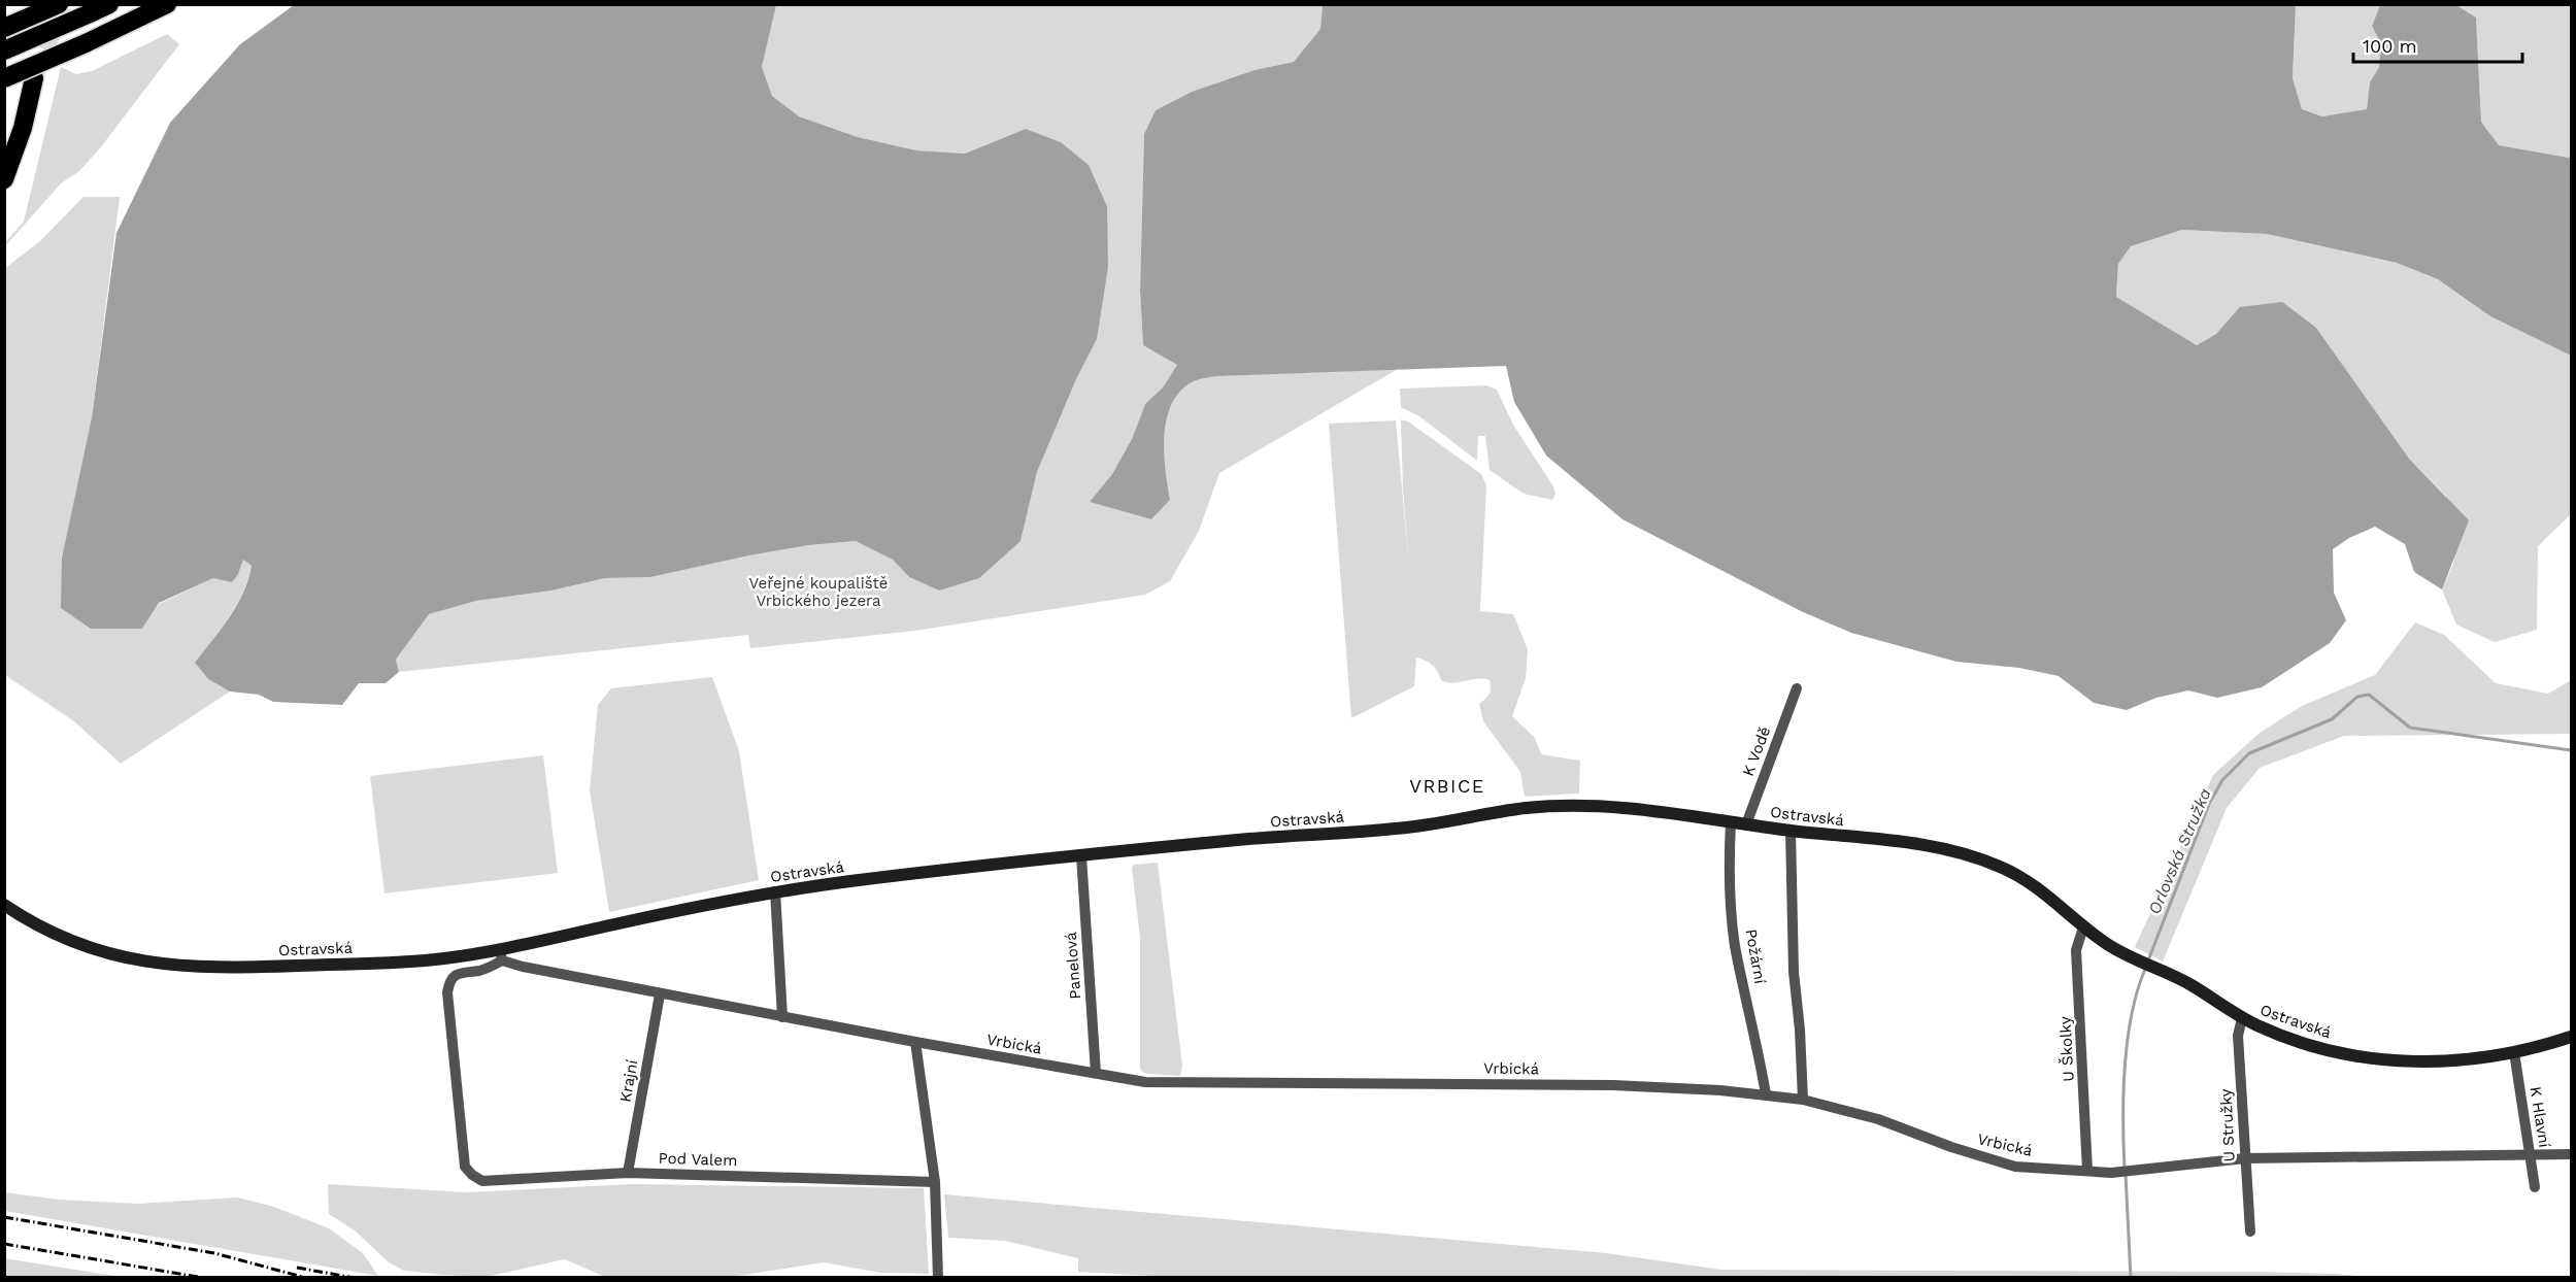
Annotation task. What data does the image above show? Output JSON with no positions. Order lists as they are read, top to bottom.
{
  "streets": {
    "main road": ["Ostravská"],
    "street": [
      "K Vodě",
      "Požární",
      "Panelová",
      "Vrbická",
      "U Školky",
      "Krajní",
      "K Hlavní",
      "U Stružky",
      "Pod Valem"
    ]
  },
  "crossings": [
    ["K Vodě", "Ostravská"],
    ["Ostravská", "Požární"],
    ["Ostravská", "Panelová"],
    ["Ostravská", "Vrbická"],
    ["Ostravská", "U Školky"],
    ["Ostravská", "K Hlavní"],
    ["Ostravská", "U Stružky"],
    ["Ostravská", "Pod Valem"],
    ["Požární", "Vrbická"],
    ["Panelová", "Vrbická"],
    ["Vrbická", "U Školky"],
    ["Vrbická", "Krajní"],
    ["Vrbická", "K Hlavní"],
    ["Vrbická", "U Stružky"],
    ["Vrbická", "Pod Valem"],
    ["Krajní", "Pod Valem"]
  ],
  "districts": ["VRBICE"],
  "water": ["Orlovská Stružka"],
  "parks": ["Veřejné koupaliště Vrbického jezera"],
  "scale_bar": "100 m"
}
